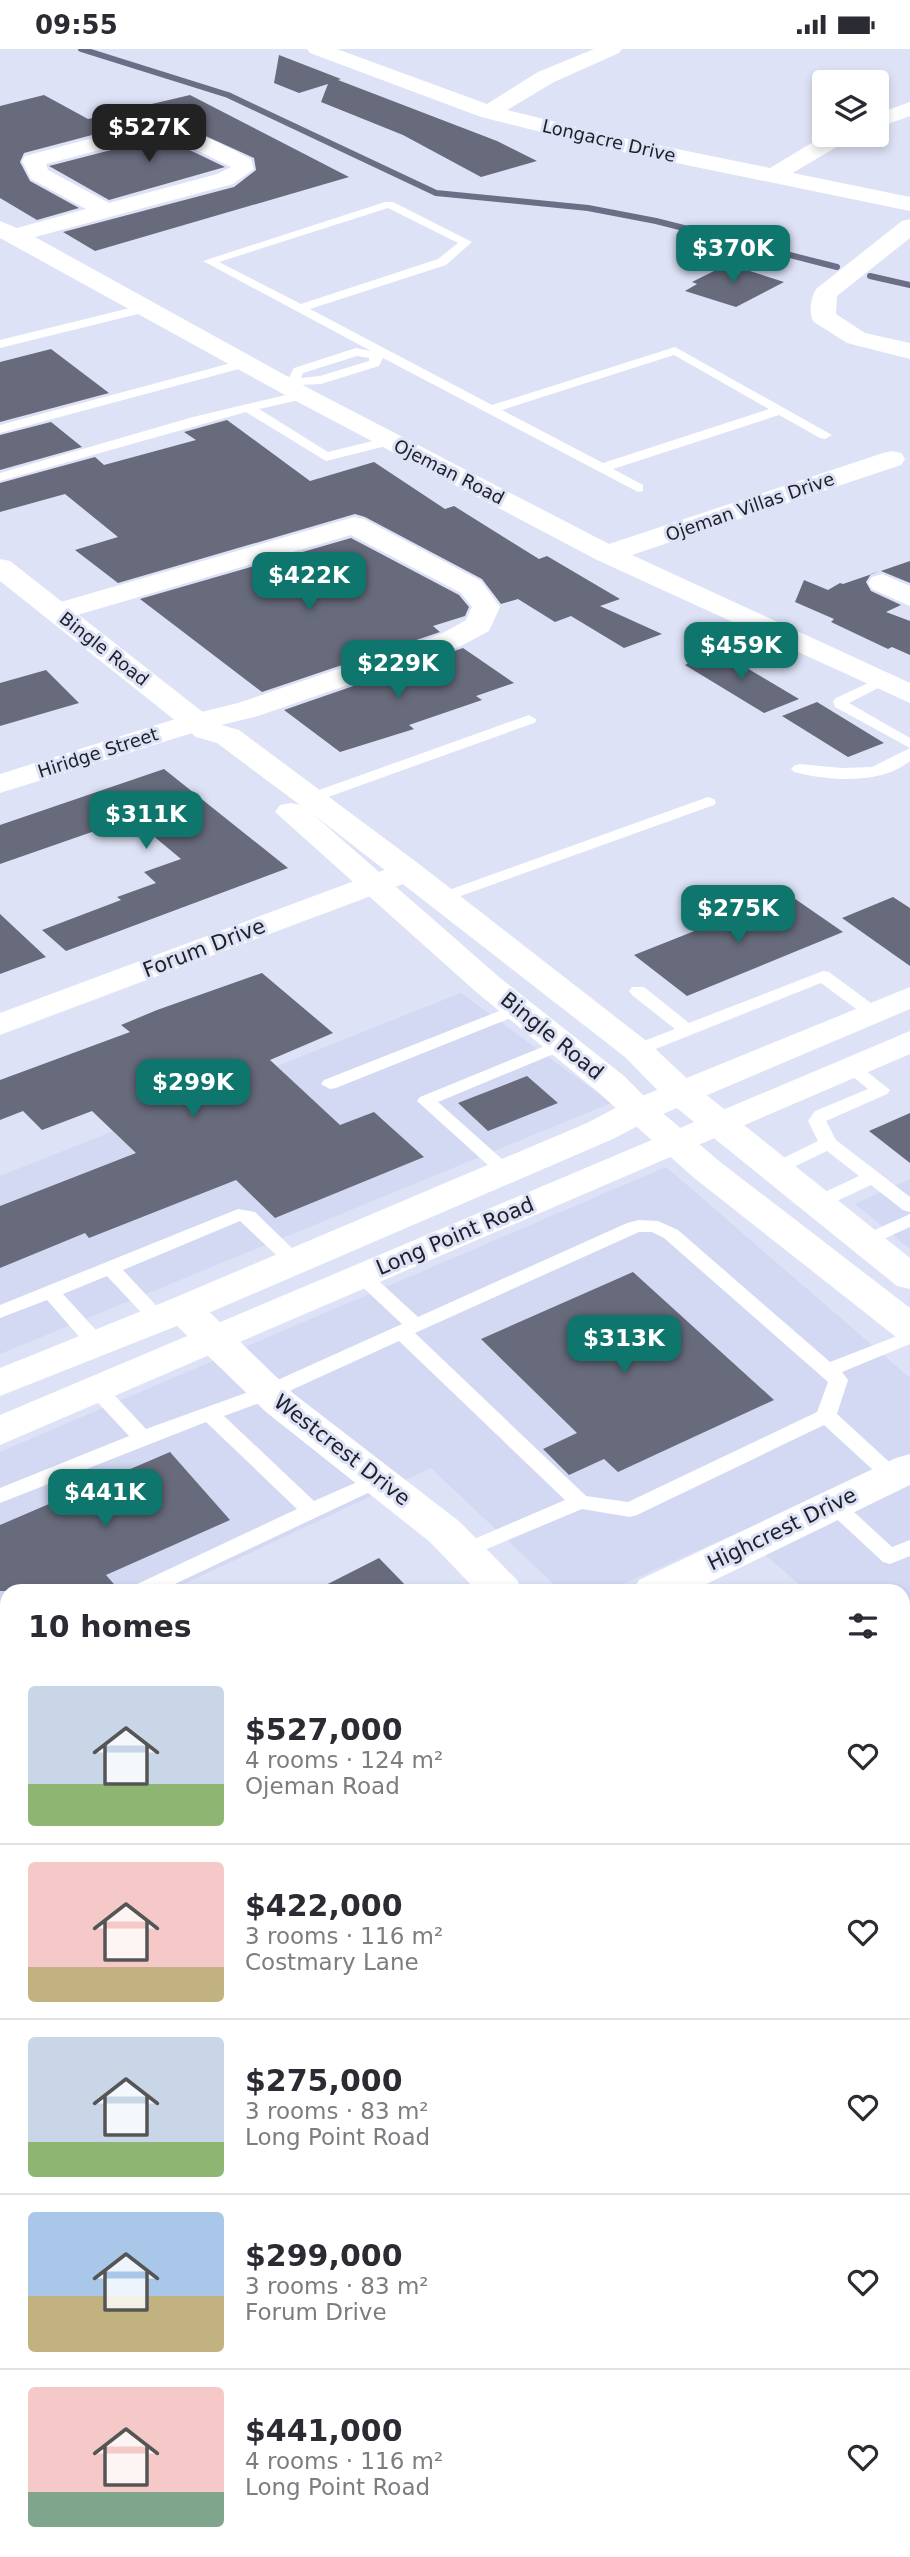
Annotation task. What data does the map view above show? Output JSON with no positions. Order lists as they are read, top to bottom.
{
  "streets": {
    "street": [
      "Longacre Drive",
      "Ojeman Road",
      "Ojeman Villas Drive",
      "Bingle Road",
      "Hiridge Street",
      "Forum Drive",
      "Long Point Road",
      "Westcrest Drive",
      "Highcrest Drive"
    ]
  },
  "crossings": [
    ["Ojeman Road", "Ojeman Villas Drive"],
    ["Bingle Road", "Hiridge Street"],
    ["Bingle Road", "Forum Drive"],
    ["Bingle Road", "Long Point Road"],
    ["Long Point Road", "Westcrest Drive"]
  ],
  "page": {
    "status": "09:55",
    "price": [
      "$527K",
      "$370K",
      "$422K",
      "$459K",
      "$229K",
      "$311K",
      "$275K",
      "$299K",
      "$313K",
      "$441K"
    ],
    "heading": "10 homes",
    "list": [
      {
        "name": "$527,000",
        "note": "4 rooms · 124 m² · Ojeman Road"
      },
      {
        "name": "$422,000",
        "note": "3 rooms · 116 m² · Costmary Lane"
      },
      {
        "name": "$275,000",
        "note": "3 rooms · 83 m² · Long Point Road"
      },
      {
        "name": "$299,000",
        "note": "3 rooms · 83 m² · Forum Drive"
      },
      {
        "name": "$441,000",
        "note": "4 rooms · 116 m² · Long Point Road"
      }
    ]
  }
}
